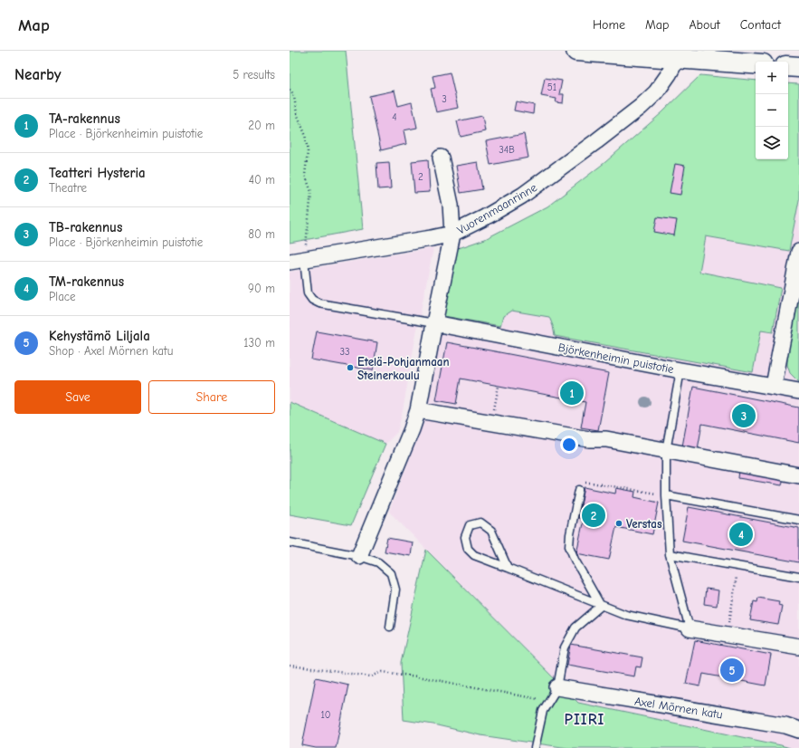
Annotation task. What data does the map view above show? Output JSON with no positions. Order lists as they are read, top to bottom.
{
  "streets": {
    "street": ["Vuorenmaanrinne", "Björkenheimin puistotie", "Axel Mörnen katu"]
  },
  "districts": ["PIIRI"],
  "places": ["Etelä-Pohjanmaan Steinerkoulu", "Verstas"],
  "house_numbers": [
    "51",
    "3",
    "4",
    "34B",
    "2",
    "33",
    "10"
  ],
  "page": {
    "header": "Map",
    "nav": [
      "Home",
      "Map",
      "About",
      "Contact"
    ],
    "heading": ["Nearby", "5 results"],
    "map_buttons": ["+", "−"],
    "list": [
      {
        "mark": "1",
        "name": "TA-rakennus",
        "note": "Place · Björkenheimin puistotie",
        "value": "20 m"
      },
      {
        "mark": "2",
        "name": "Teatteri Hysteria",
        "note": "Theatre",
        "value": "40 m"
      },
      {
        "mark": "3",
        "name": "TB-rakennus",
        "note": "Place · Björkenheimin puistotie",
        "value": "80 m"
      },
      {
        "mark": "4",
        "name": "TM-rakennus",
        "note": "Place",
        "value": "90 m"
      },
      {
        "mark": "5",
        "name": "Kehystämö Liljala",
        "note": "Shop · Axel Mörnen katu",
        "value": "130 m"
      }
    ],
    "buttons": ["Save", "Share"],
    "pins": [
      "1",
      "3",
      "2",
      "4",
      "5"
    ]
  }
}
